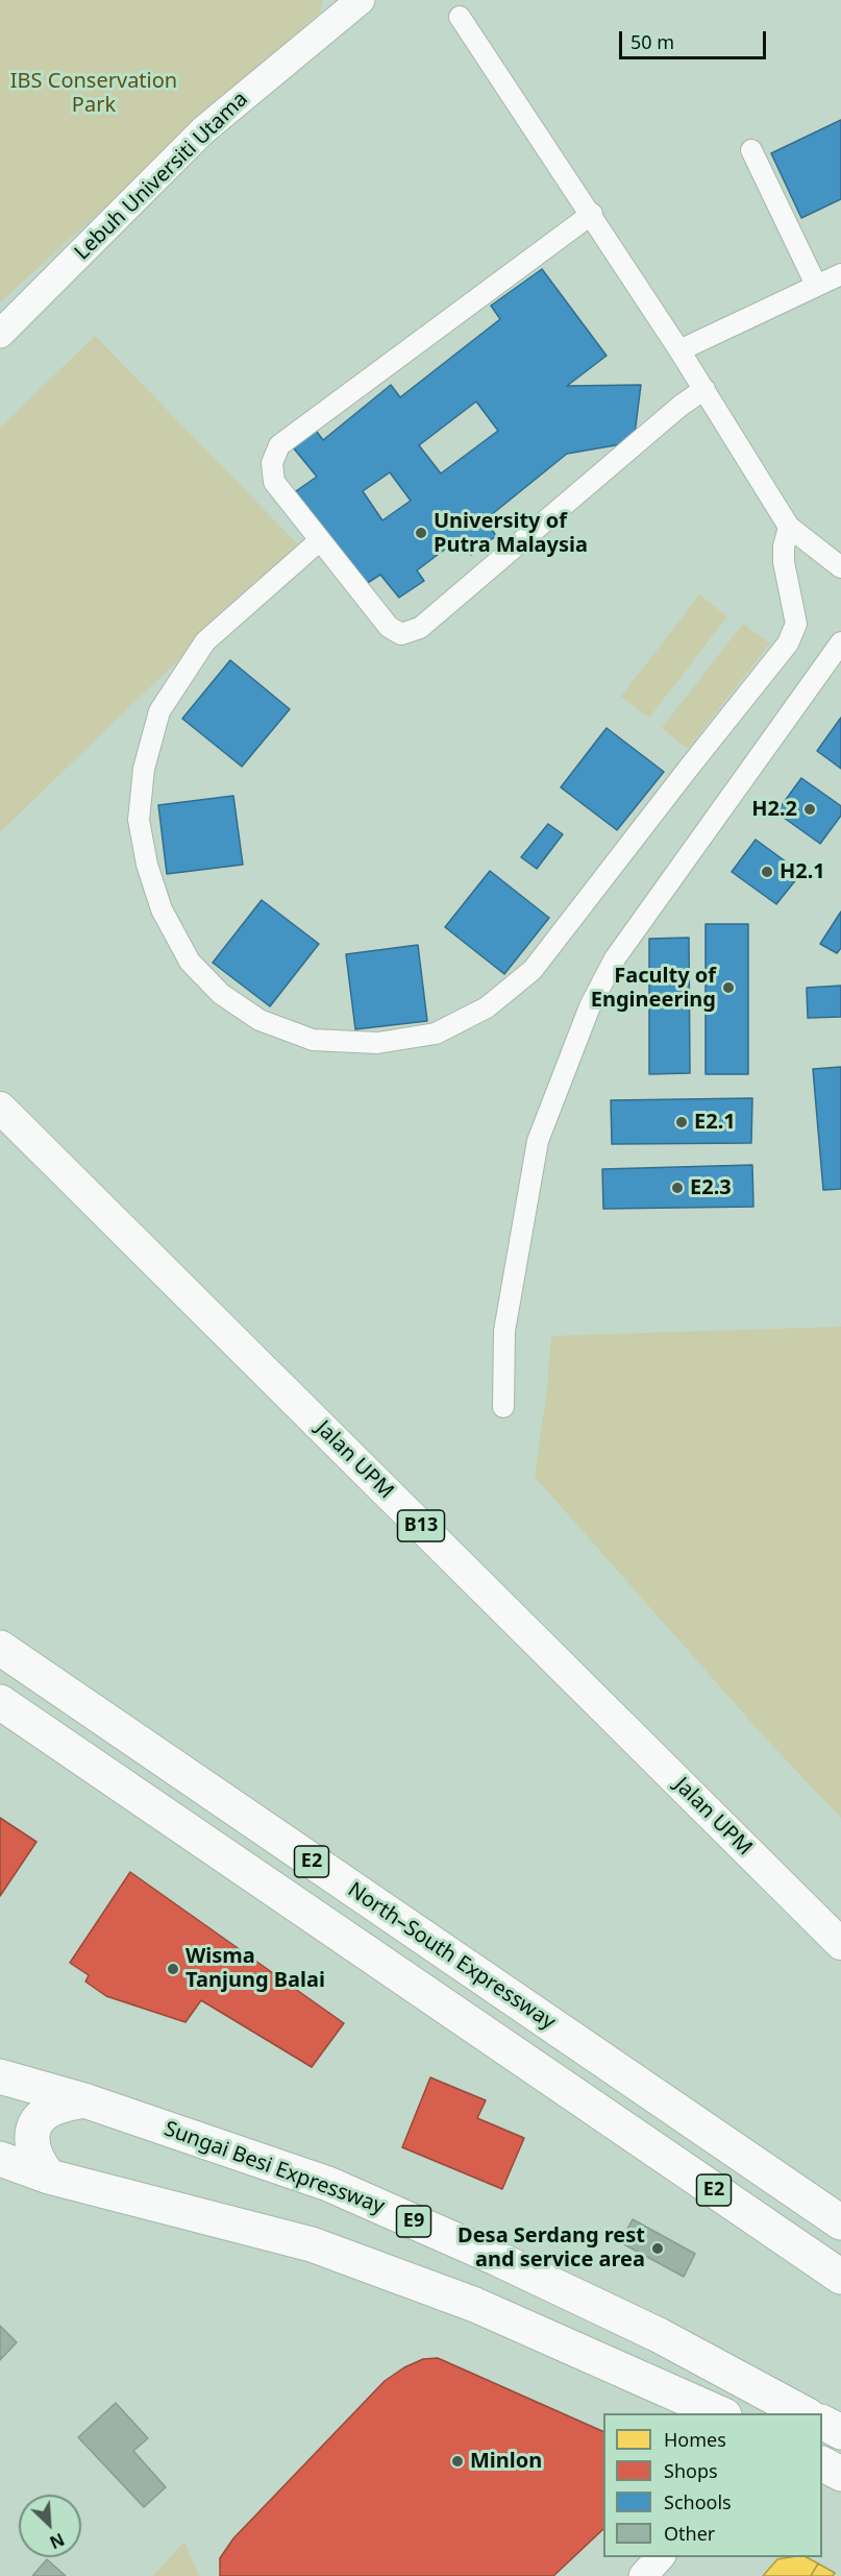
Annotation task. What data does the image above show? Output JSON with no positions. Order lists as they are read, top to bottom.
{
  "streets": {
    "highway": [
      "E2",
      "North–South Expressway",
      "Sungai Besi Expressway",
      "E9"
    ],
    "main road": ["Lebuh Universiti Utama", "Jalan UPM", "B13"]
  },
  "parks": ["IBS Conservation Park"],
  "places": [
    "University of Putra Malaysia",
    "H2.2",
    "H2.1",
    "Faculty of Engineering",
    "E2.1",
    "E2.3",
    "Wisma Tanjung Balai",
    "Desa Serdang rest and service area",
    "Minlon"
  ],
  "legend": [
    "Homes",
    "Shops",
    "Schools",
    "Other"
  ],
  "scale_bar": "50 m",
  "north": "bottom right"
}
